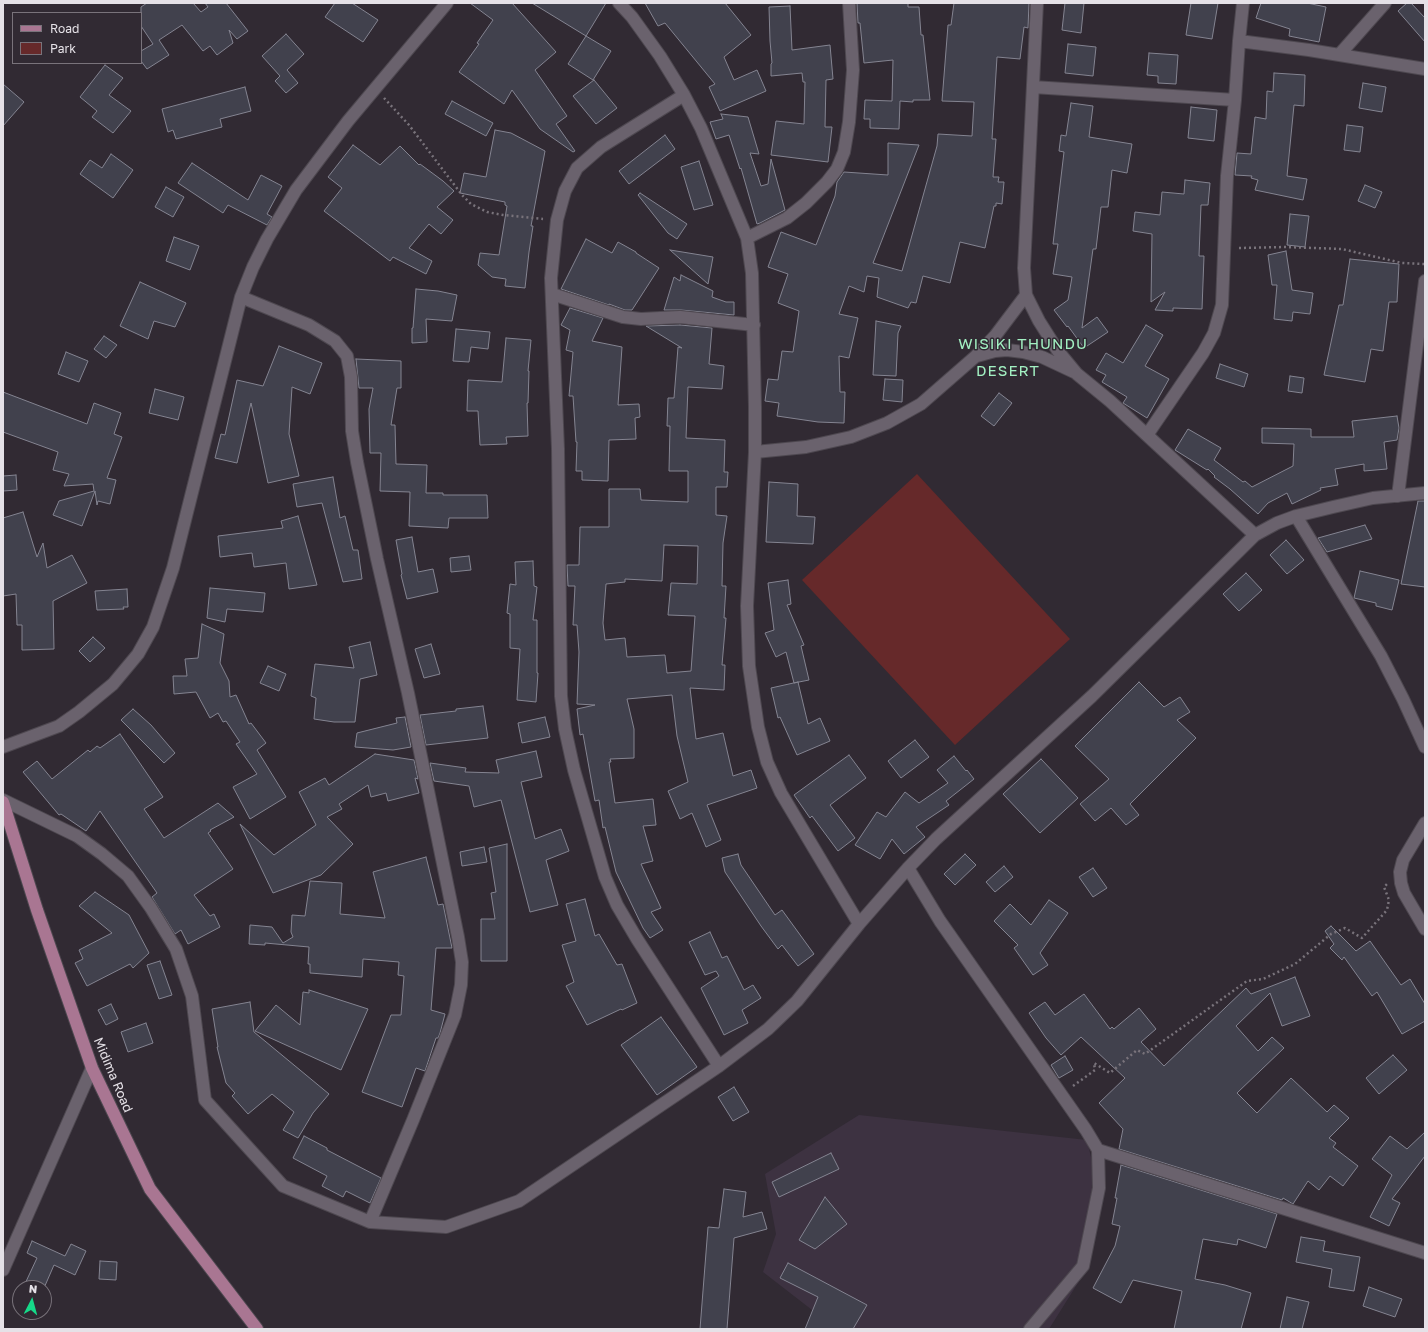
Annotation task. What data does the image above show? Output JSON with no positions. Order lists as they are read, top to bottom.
{
  "streets": {
    "main road": ["Midima Road"]
  },
  "districts": ["WISIKI THUNDU", "DESERT"],
  "legend": ["Road", "Park"],
  "north": "top"
}
